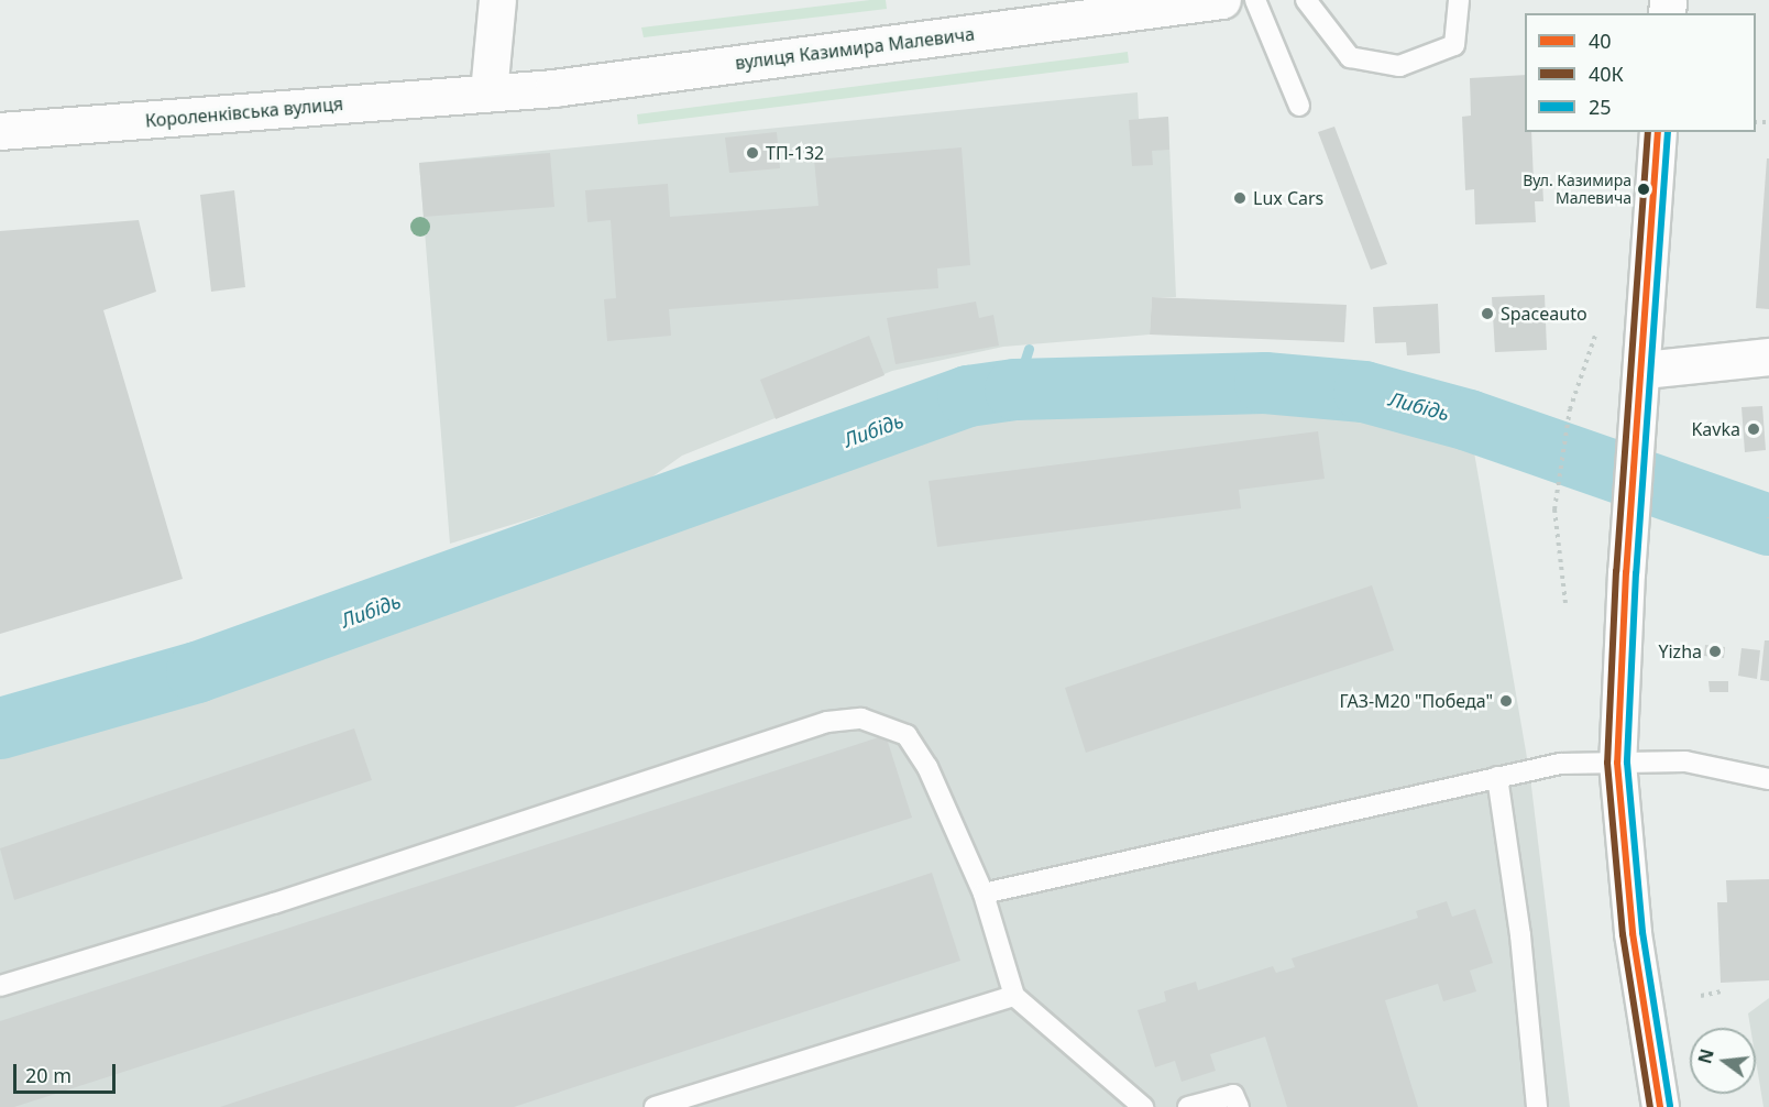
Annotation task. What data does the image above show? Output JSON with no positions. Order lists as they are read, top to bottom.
{
  "streets": {
    "main road": ["вулиця Казимира Малевича", "Короленківська вулиця"]
  },
  "crossings": [
    ["вулиця Казимира Малевича", "Короленківська вулиця"]
  ],
  "water": ["Либідь"],
  "places": [
    "ТП-132",
    "Вул. Казимира Малевича",
    "Lux Cars",
    "Spaceauto",
    "Kavka",
    "Yizha",
    "ГАЗ-М20 \"Победа\""
  ],
  "lines": ["transit line 40", "transit line 40К", "transit line 25"],
  "legend": ["40", "40К", "25"],
  "scale_bar": "20 m",
  "north": "left"
}
